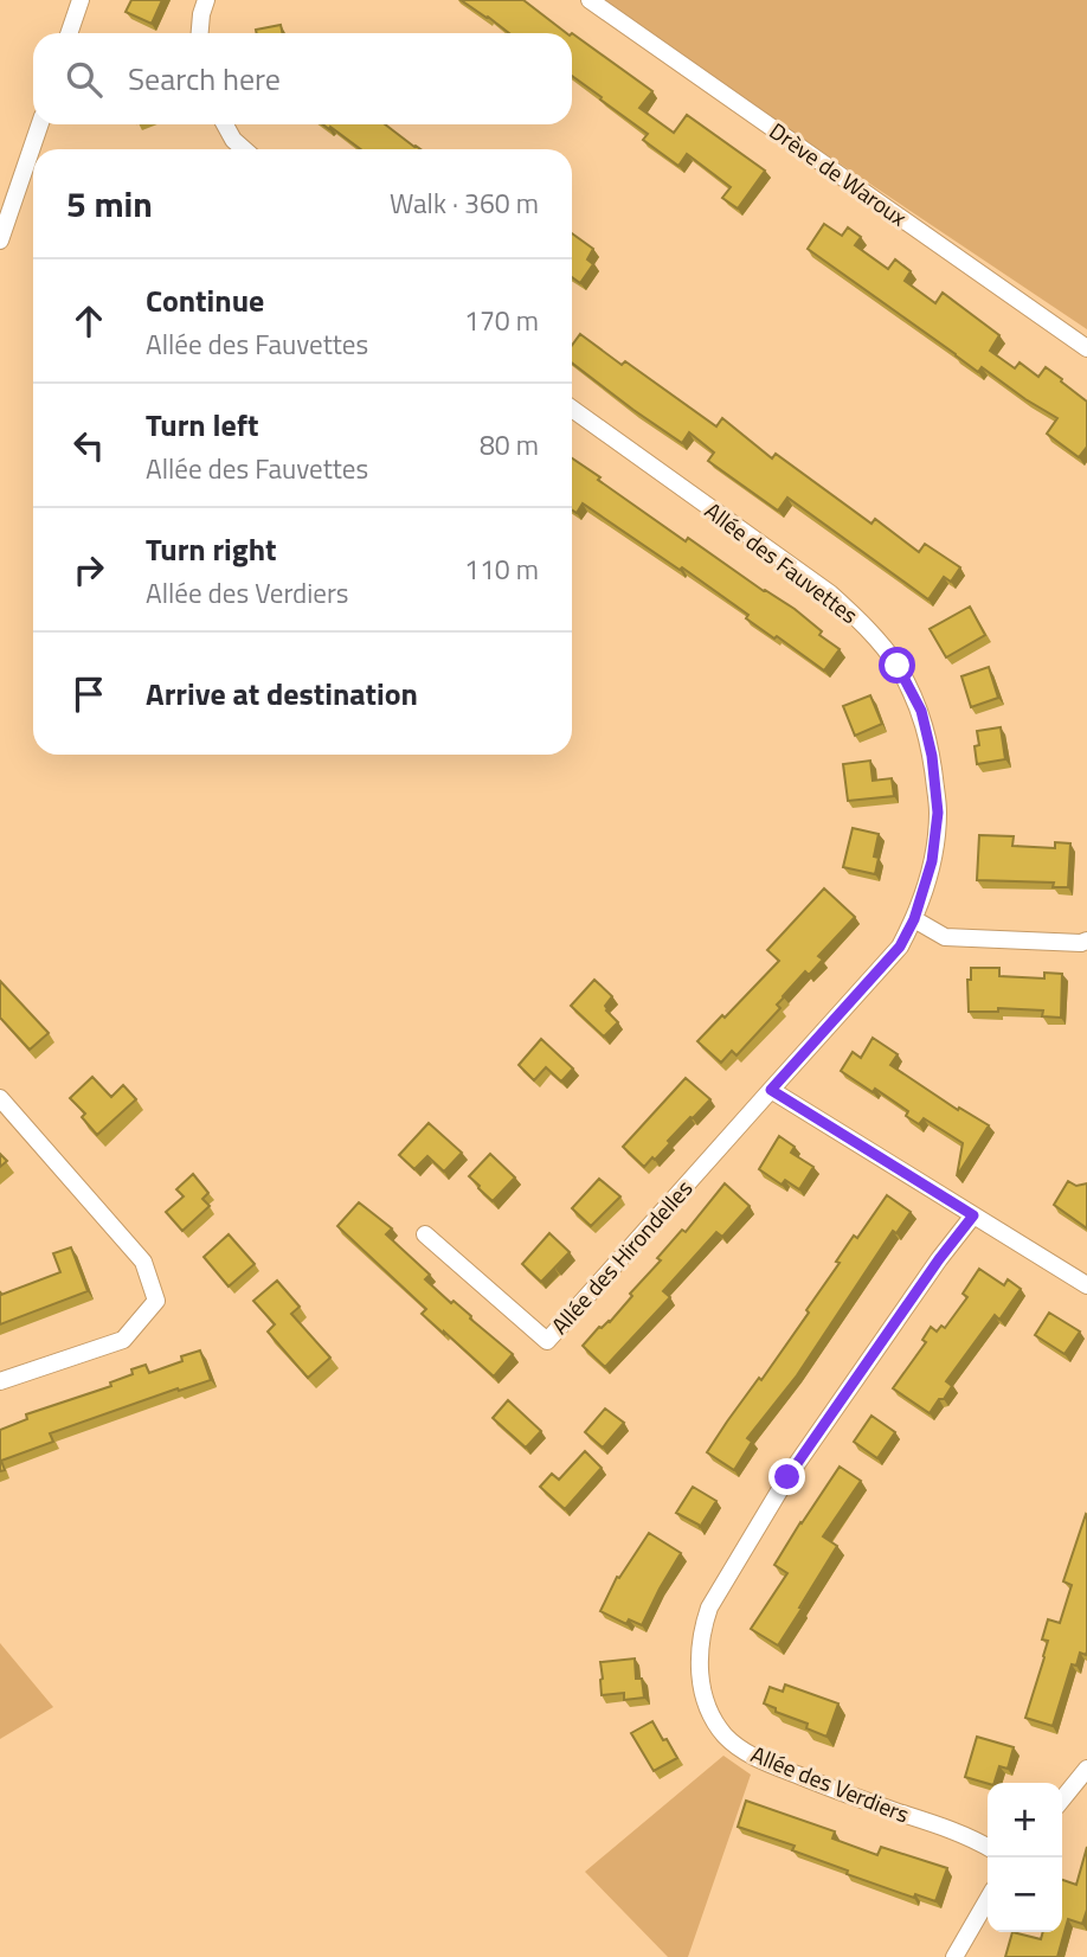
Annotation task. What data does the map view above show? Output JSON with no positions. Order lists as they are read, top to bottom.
{
  "streets": {
    "street": [
      "Drève de Waroux",
      "Allée des Fauvettes",
      "Allée des Hirondelles",
      "Allée des Verdiers"
    ]
  },
  "crossings": [
    ["Allée des Fauvettes", "Allée des Hirondelles"]
  ],
  "page": {
    "search": "Search here",
    "heading": ["5 min", "Walk · 360 m"],
    "list": [
      ["Continue", "Allée des Fauvettes", "170 m"],
      ["Turn left", "Allée des Fauvettes", "80 m"],
      ["Turn right", "Allée des Verdiers", "110 m"],
      "Arrive at destination"
    ],
    "map_buttons": ["+", "−"]
  }
}
